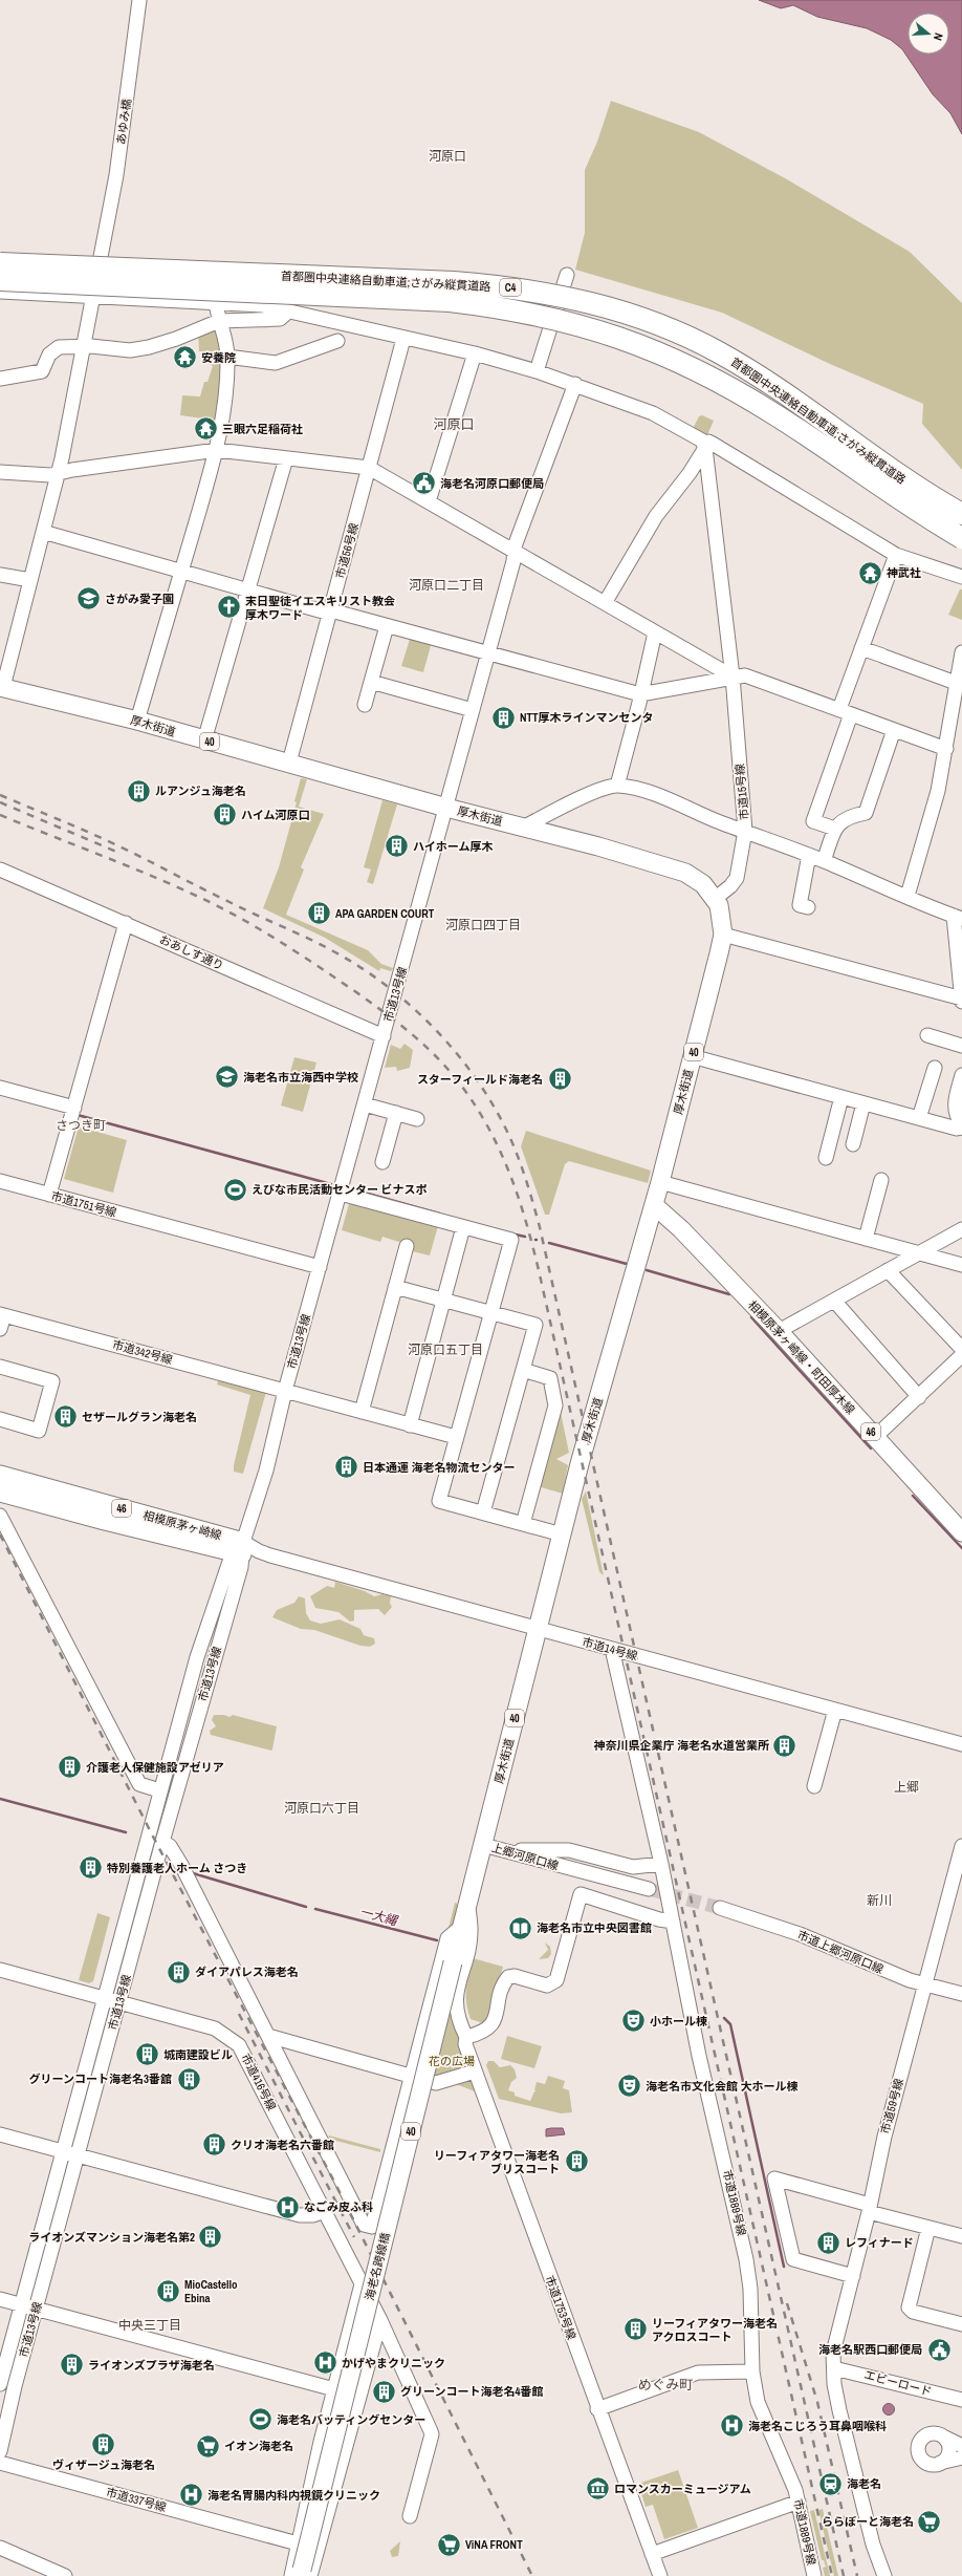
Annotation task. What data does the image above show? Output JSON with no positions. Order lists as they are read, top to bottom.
{
  "streets": {
    "highway": ["首都圏中央連絡自動車道;さがみ縦貫道路", "C4"],
    "main road": [
      "厚木街道",
      "40",
      "相模原茅ヶ崎線・町田厚木線",
      "46",
      "相模原茅ヶ崎線",
      "海老名跨線橋"
    ],
    "street": [
      "あゆみ橋",
      "市道56号線",
      "市道15号線",
      "おあしす通り",
      "市道13号線",
      "市道1751号線",
      "市道342号線",
      "市道14号線",
      "上郷河原口線",
      "市道上郷河原口線",
      "市道416号線",
      "市道59号線",
      "市道1889号線",
      "市道1753号線",
      "エビーロード",
      "市道337号線"
    ]
  },
  "crossings": [
    ["あゆみ橋", "厚木街道"],
    ["市道56号線", "厚木街道"],
    ["厚木街道", "市道15号線"],
    ["厚木街道", "市道13号線"],
    ["厚木街道", "相模原茅ヶ崎線・町田厚木線"],
    ["厚木街道", "市道14号線"],
    ["厚木街道", "上郷河原口線"],
    ["厚木街道", "海老名跨線橋"],
    ["厚木街道", "市道1753号線"],
    ["おあしす通り", "市道13号線"],
    ["市道13号線", "市道1751号線"],
    ["市道13号線", "市道342号線"],
    ["市道13号線", "相模原茅ヶ崎線"],
    ["市道13号線", "市道14号線"],
    ["市道13号線", "市道416号線"],
    ["相模原茅ヶ崎線", "市道14号線"],
    ["市道14号線", "市道1889号線"],
    ["市道上郷河原口線", "市道59号線"],
    ["市道59号線", "エビーロード"]
  ],
  "districts": [
    "河原口",
    "河原口",
    "河原口二丁目",
    "河原口四丁目",
    "さつき町",
    "河原口五丁目",
    "上郷",
    "河原口六丁目",
    "新川",
    "中央三丁目",
    "めぐみ町"
  ],
  "water": ["一大縄"],
  "parks": ["花の広場"],
  "places": {
    "temple": ["安養院", "三眼六足稲荷社", "神武社"],
    "public building": ["海老名河原口郵便局", "海老名駅西口郵便局"],
    "school or university": ["さがみ愛子園", "海老名市立海西中学校"],
    "church": ["末日聖徒イエスキリスト教会 厚木ワード"],
    "building": [
      "NTT厚木ラインマンセンタ",
      "ルアンジュ海老名",
      "ハイム河原口",
      "ハイホーム厚木",
      "APA GARDEN COURT",
      "スターフィールド海老名",
      "セザールグラン海老名",
      "日本通運 海老名物流センター",
      "神奈川県企業庁 海老名水道営業所",
      "介護老人保健施設アゼリア",
      "特別養護老人ホーム さつき",
      "ダイアパレス海老名",
      "城南建設ビル",
      "グリーンコート海老名3番舘",
      "クリオ海老名六番館",
      "リーフィアタワー海老名 ブリスコート",
      "ライオンズマンション海老名第2",
      "レフィナード",
      "MioCastello Ebina",
      "リーフィアタワー海老名 アクロスコート",
      "ライオンズプラザ海老名",
      "グリーンコート海老名4番館",
      "ヴィザージュ海老名"
    ],
    "sports": ["えびな市民活動センター ビナスポ", "海老名バッティングセンター"],
    "library": ["海老名市立中央図書館"],
    "theatre": ["小ホール棟", "海老名市文化会館 大ホール棟"],
    "hospital": [
      "なごみ皮ふ科",
      "かげやまクリニック",
      "海老名こじろう耳鼻咽喉科",
      "海老名胃腸内科内視鏡クリニック"
    ],
    "supermarket": ["イオン海老名", "ららぽーと海老名", "ViNA FRONT"],
    "station": ["海老名"],
    "museum": ["ロマンスカーミュージアム"]
  },
  "north": "right"
}
